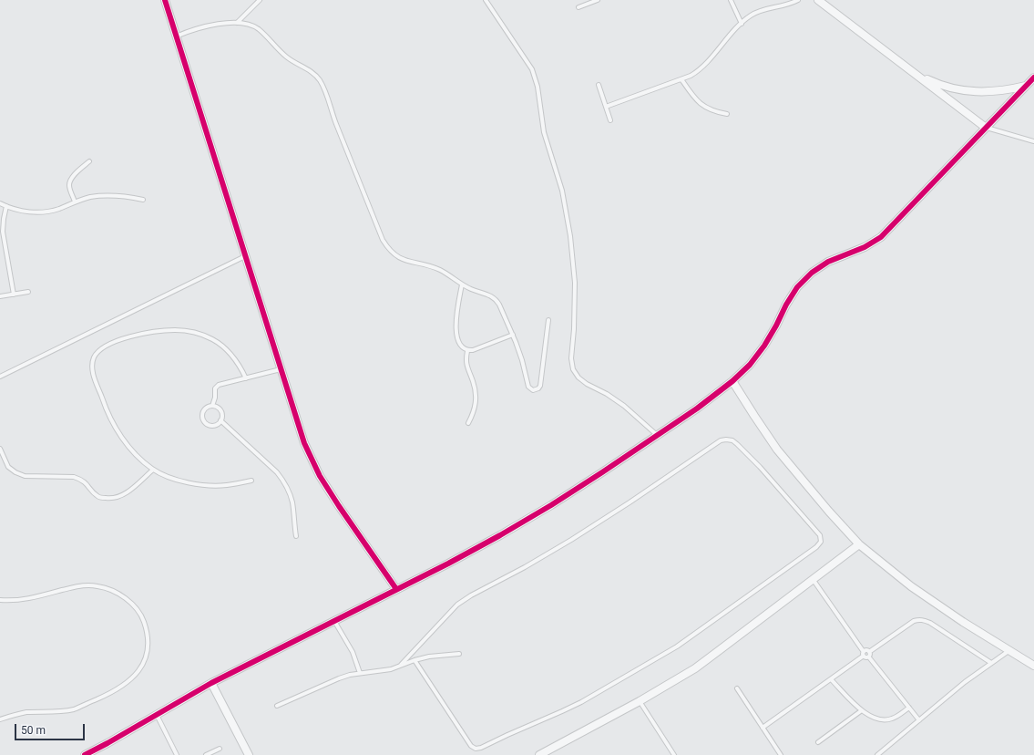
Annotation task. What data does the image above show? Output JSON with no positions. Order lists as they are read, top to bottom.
{
  "scale_bar": "50 m"
}
